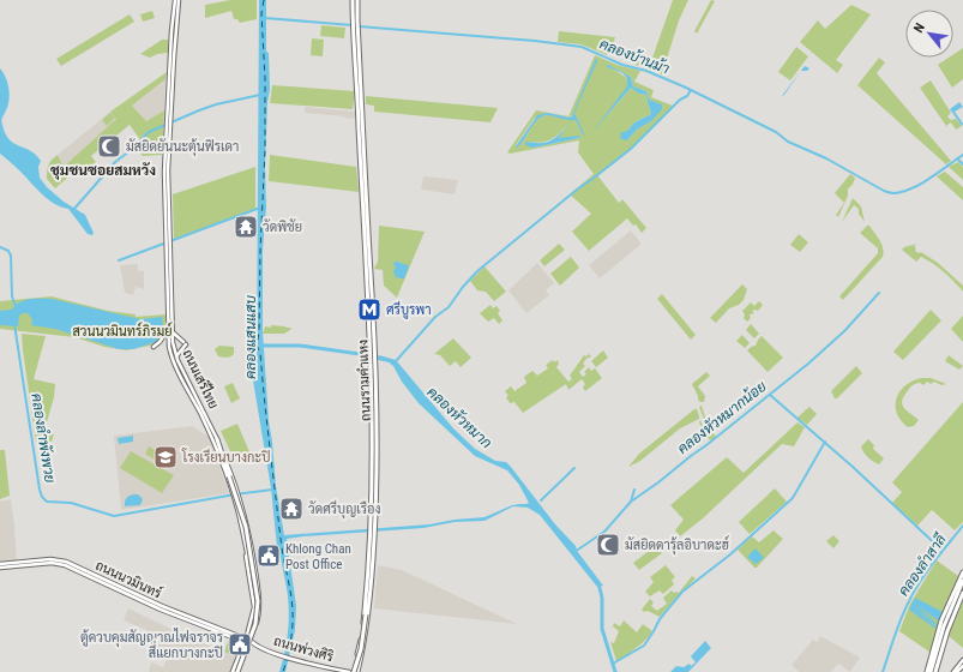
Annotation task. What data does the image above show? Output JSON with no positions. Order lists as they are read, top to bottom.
{
  "streets": {
    "main road": [
      "ถนนเสรีไทย",
      "ถนนรามคำแหง",
      "ถนนนวมินทร์",
      "ถนนพ่วงศิริ"
    ]
  },
  "crossings": [
    ["ถนนเสรีไทย", "ถนนนวมินทร์"],
    ["ถนนเสรีไทย", "ถนนพ่วงศิริ"],
    ["ถนนรามคำแหง", "ถนนพ่วงศิริ"],
    ["ถนนนวมินทร์", "ถนนพ่วงศิริ"]
  ],
  "districts": ["ชุมชนซอยสมหวัง"],
  "water": [
    "คลองบ้านม้า",
    "คลองแสนแสบ",
    "คลองหัวหมาก",
    "คลองหัวหมากน้อย",
    "คลองลำพังพวย",
    "คลองลำสาลี"
  ],
  "parks": ["สวนนวมินทร์ภิรมย์"],
  "places": {
    "mosque": ["มัสยิดยันนะตุ้นฟิรเดา", "มัสยิดดารุ้ลอิบาดะฮ์"],
    "temple": ["วัดพิชัย", "วัดศรีบุญเรือง"],
    "metro station": ["ศรีบูรพา"],
    "school or university": ["โรงเรียนบางกะปิ"],
    "public building": ["Khlong Chan Post Office", "ตู้ควบคุมสัญญาณไฟจราจร สี่แยกบางกะปิ"]
  },
  "north": "top left"
}
